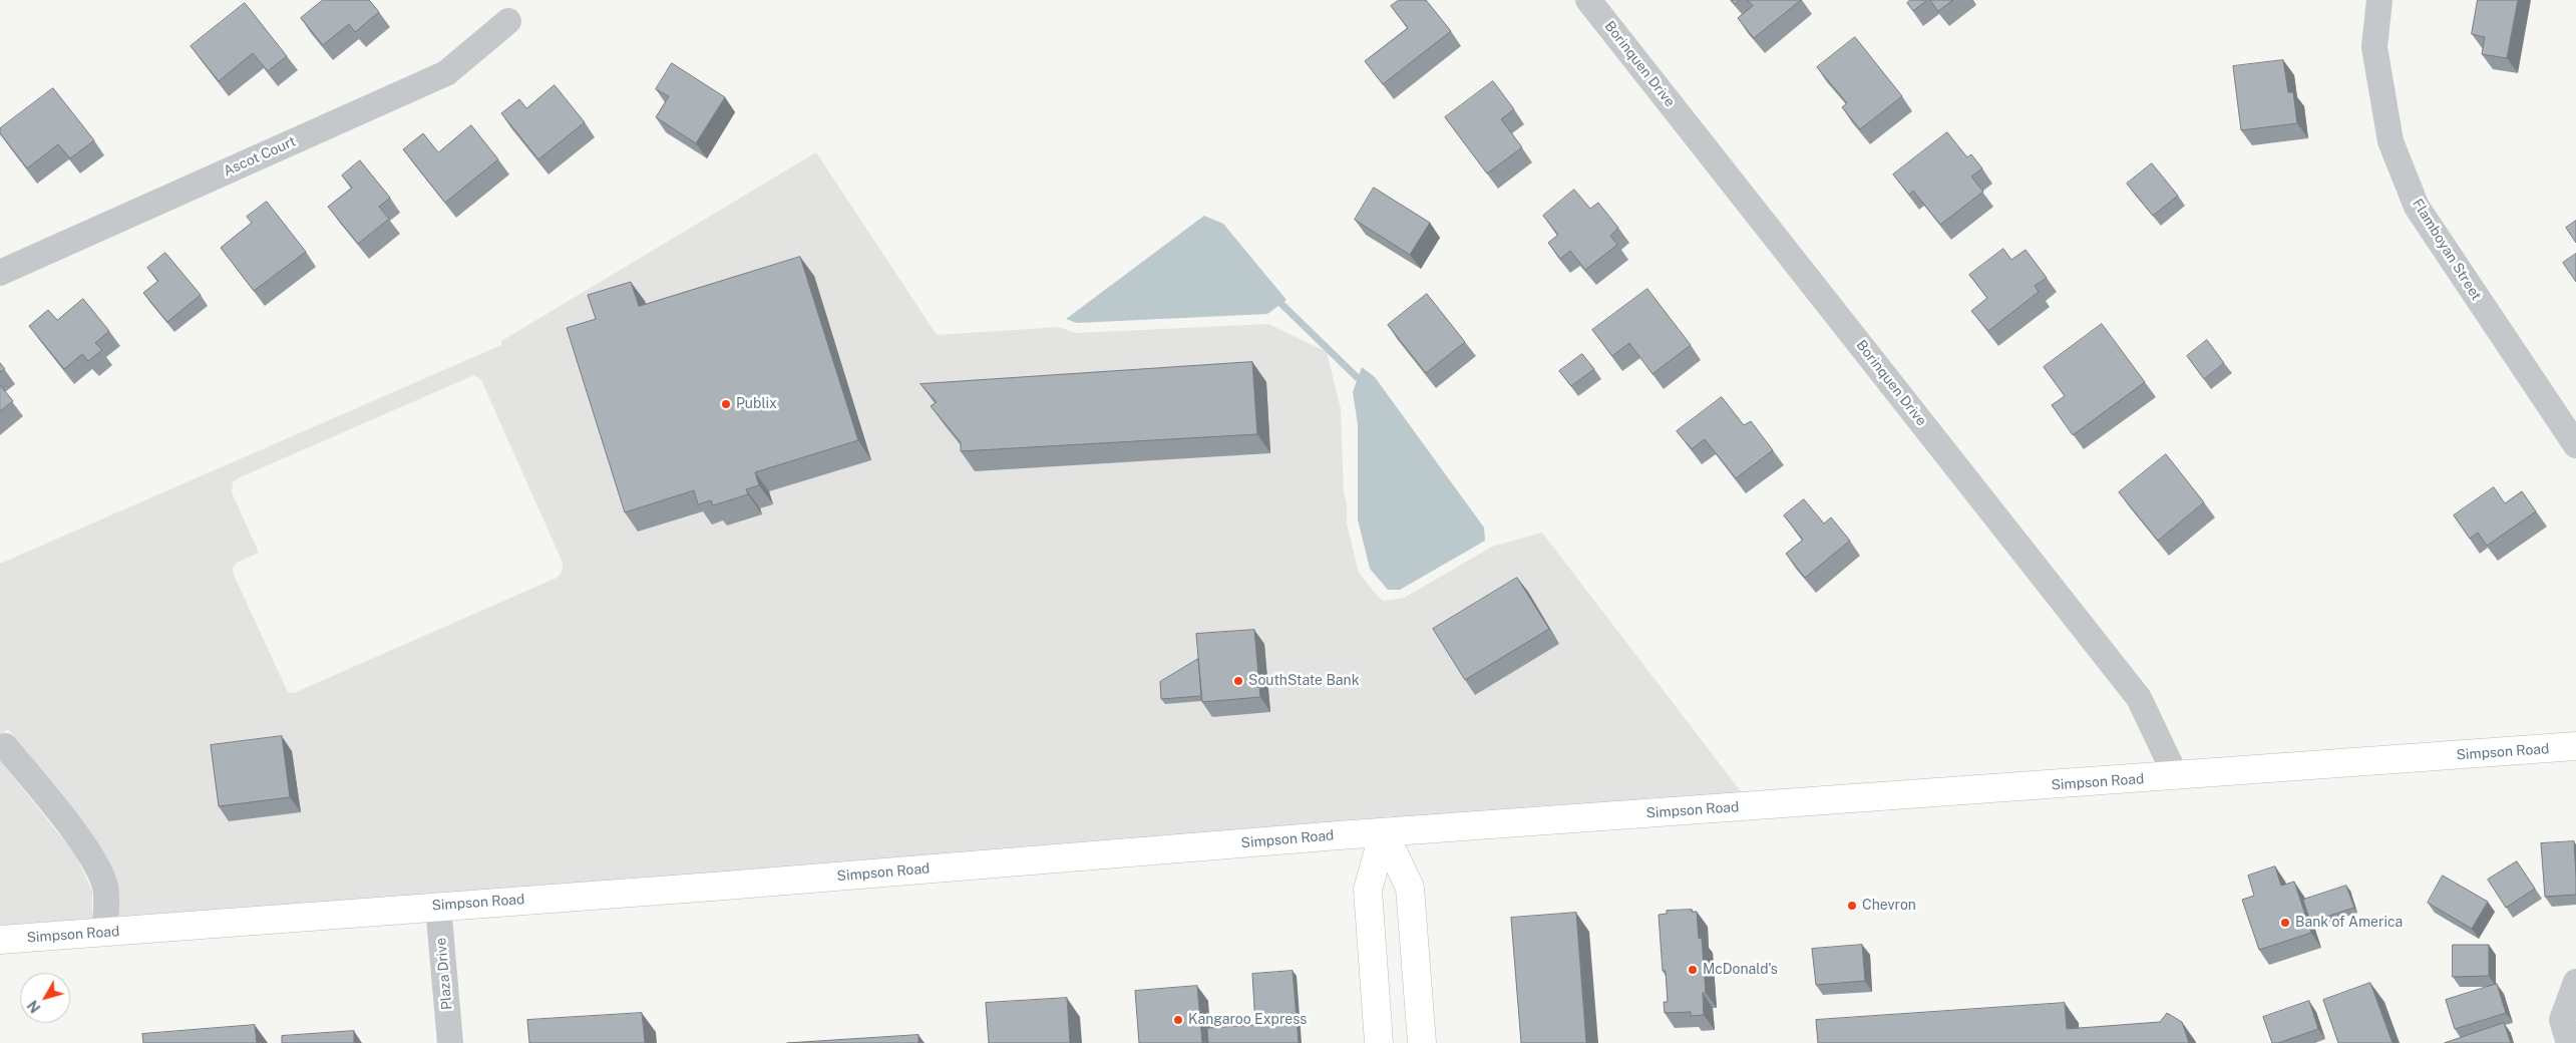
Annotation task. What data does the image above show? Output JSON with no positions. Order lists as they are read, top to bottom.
{
  "streets": {
    "main road": ["Simpson Road"],
    "street": [
      "Borinquen Drive",
      "Ascot Court",
      "Flamboyan Street",
      "Plaza Drive"
    ]
  },
  "crossings": [
    ["Borinquen Drive", "Simpson Road"],
    ["Simpson Road", "Plaza Drive"]
  ],
  "places": [
    "Publix",
    "SouthState Bank",
    "Chevron",
    "Bank of America",
    "McDonald's",
    "Kangaroo Express"
  ],
  "north": "bottom left"
}
